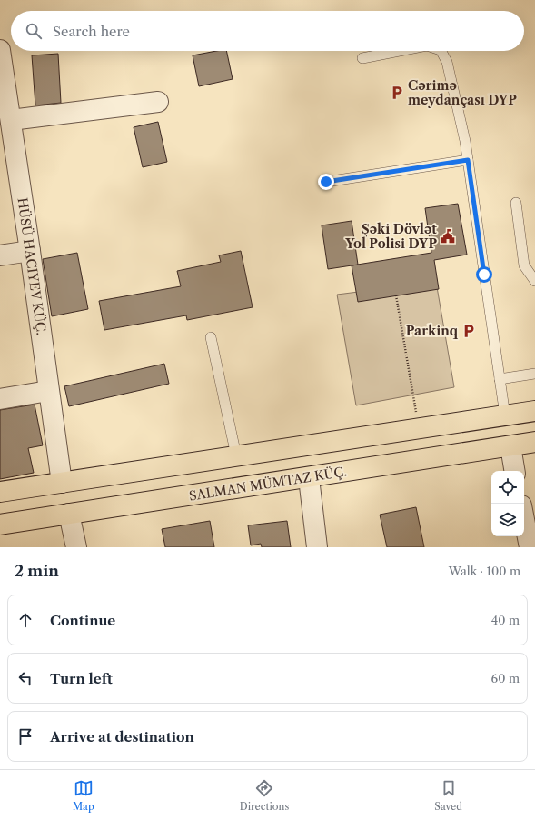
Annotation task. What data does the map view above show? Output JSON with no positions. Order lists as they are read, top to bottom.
{
  "streets": {
    "highway": ["SALMAN MÜMTAZ KÜÇ."]
  },
  "places": {
    "parking": ["Cərimə meydançası DYP", "Parkinq"],
    "public building": ["Şəki Dövlət Yol Polisi DYP"]
  },
  "page": {
    "search": "Search here",
    "heading": ["2 min", "Walk · 100 m"],
    "list": [
      ["Continue", "40 m"],
      ["Turn left", "60 m"],
      "Arrive at destination"
    ],
    "nav": ["Map", "Directions", "Saved"]
  }
}
